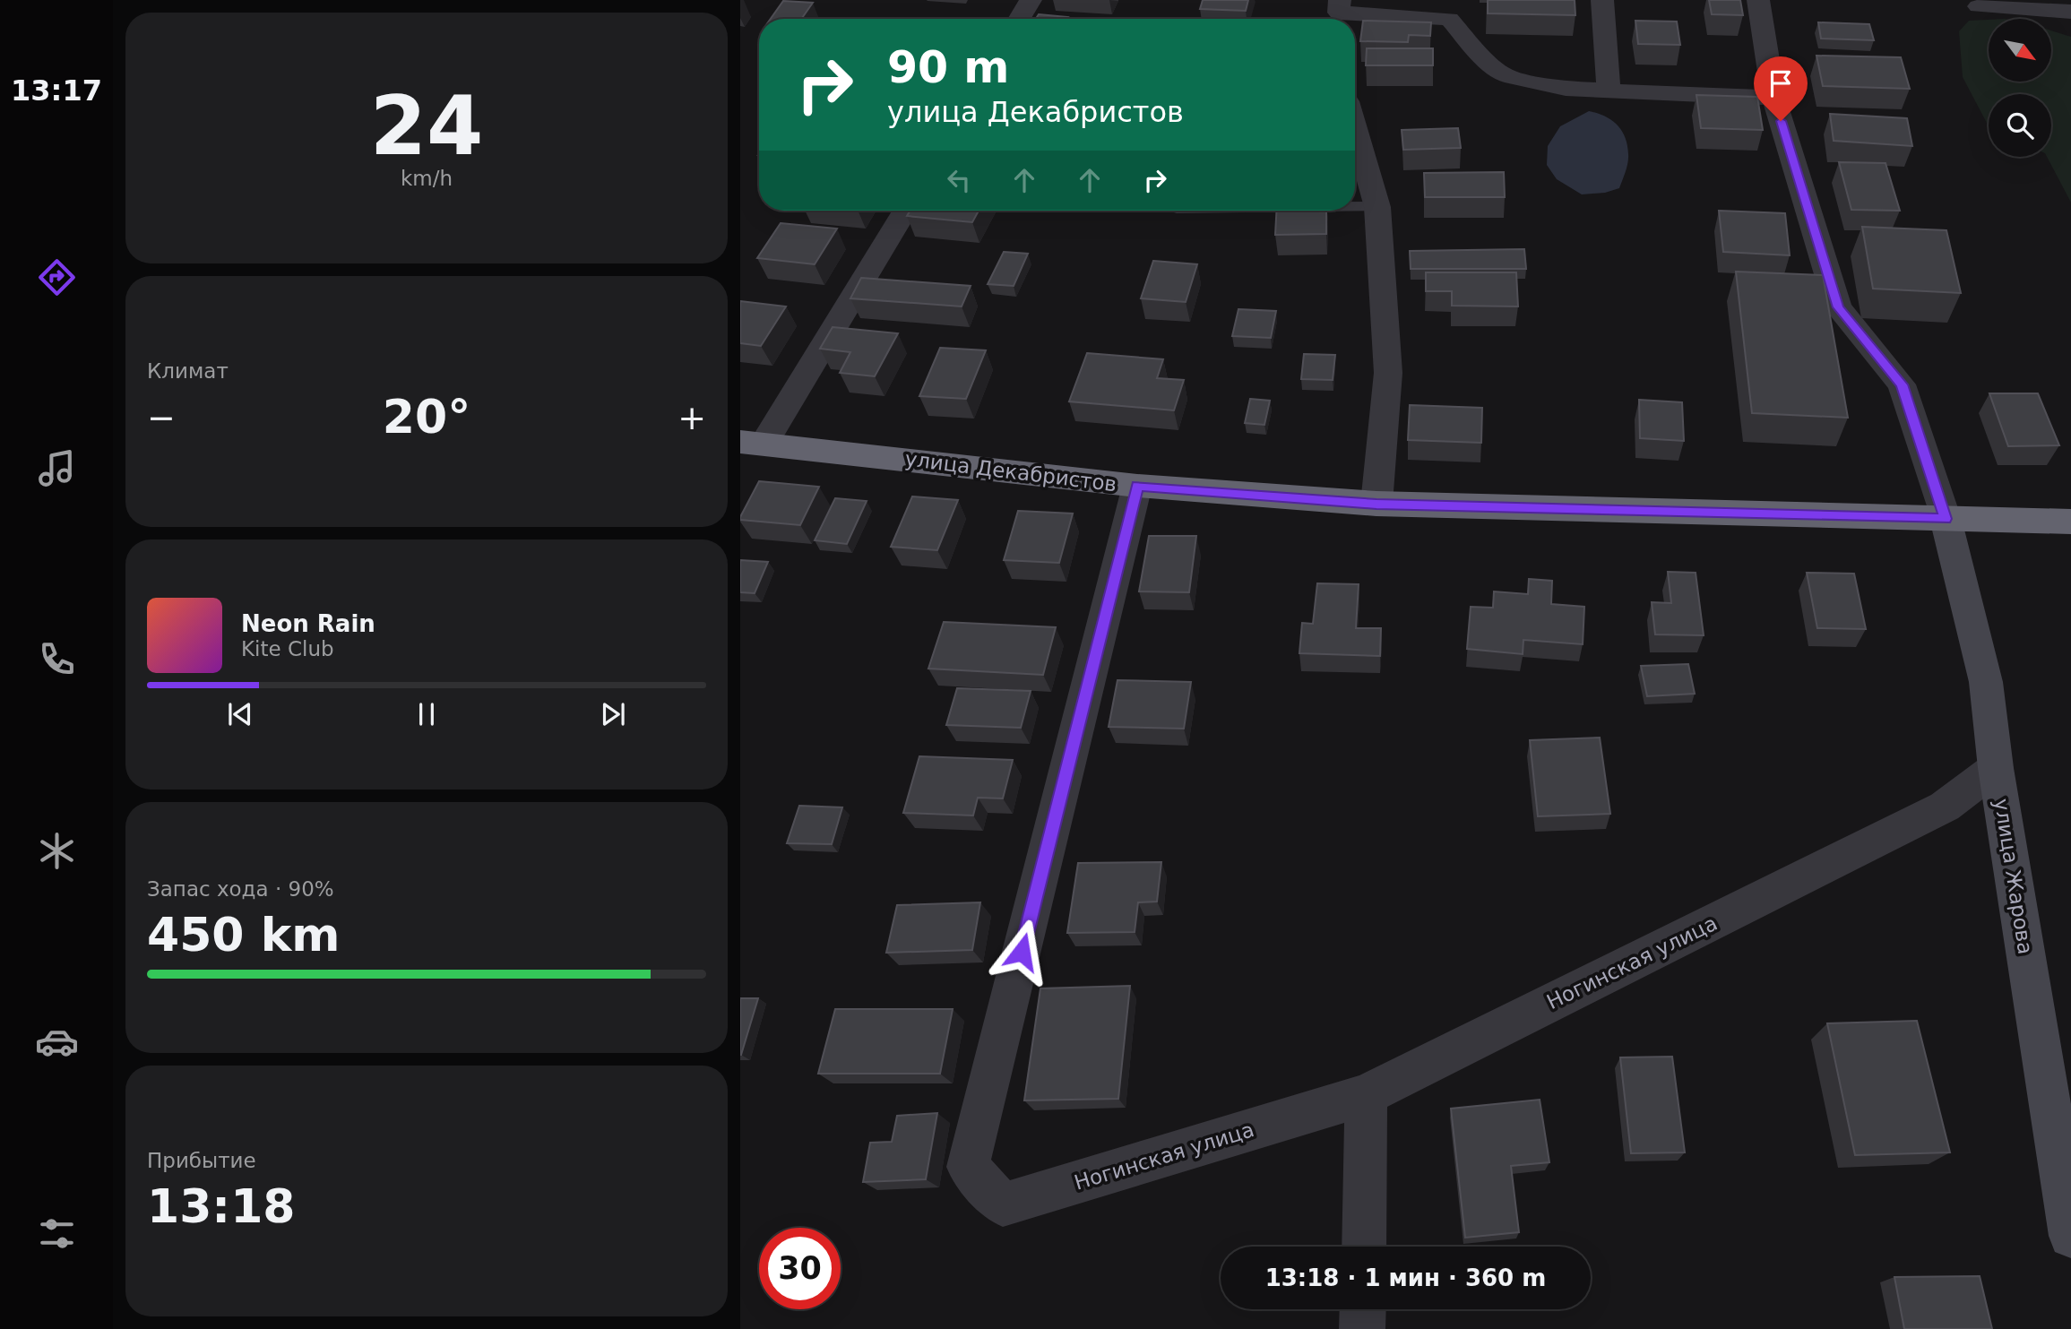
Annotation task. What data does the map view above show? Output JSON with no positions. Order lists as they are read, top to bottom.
{
  "streets": {
    "highway": ["улица Декабристов"],
    "street": ["улица Жарова", "Ногинская улица"]
  },
  "crossings": [
    ["улица Декабристов", "улица Жарова"],
    ["улица Декабристов", "Ногинская улица"],
    ["улица Жарова", "Ногинская улица"]
  ],
  "north": "bottom right",
  "page": {
    "tabs": "13:17",
    "tile": [
      ["24", "km/h"],
      "Климат",
      ["Запас хода · 90%", "450 km"],
      ["Прибытие", "13:18"]
    ],
    "turn": ["90 m", "улица Декабристов"],
    "heat": ["−", "20°", "+"],
    "song": ["Neon Rain", "Kite Club"],
    "limit": "30",
    "trip": "13:18 · 1 мин · 360 m"
  }
}
